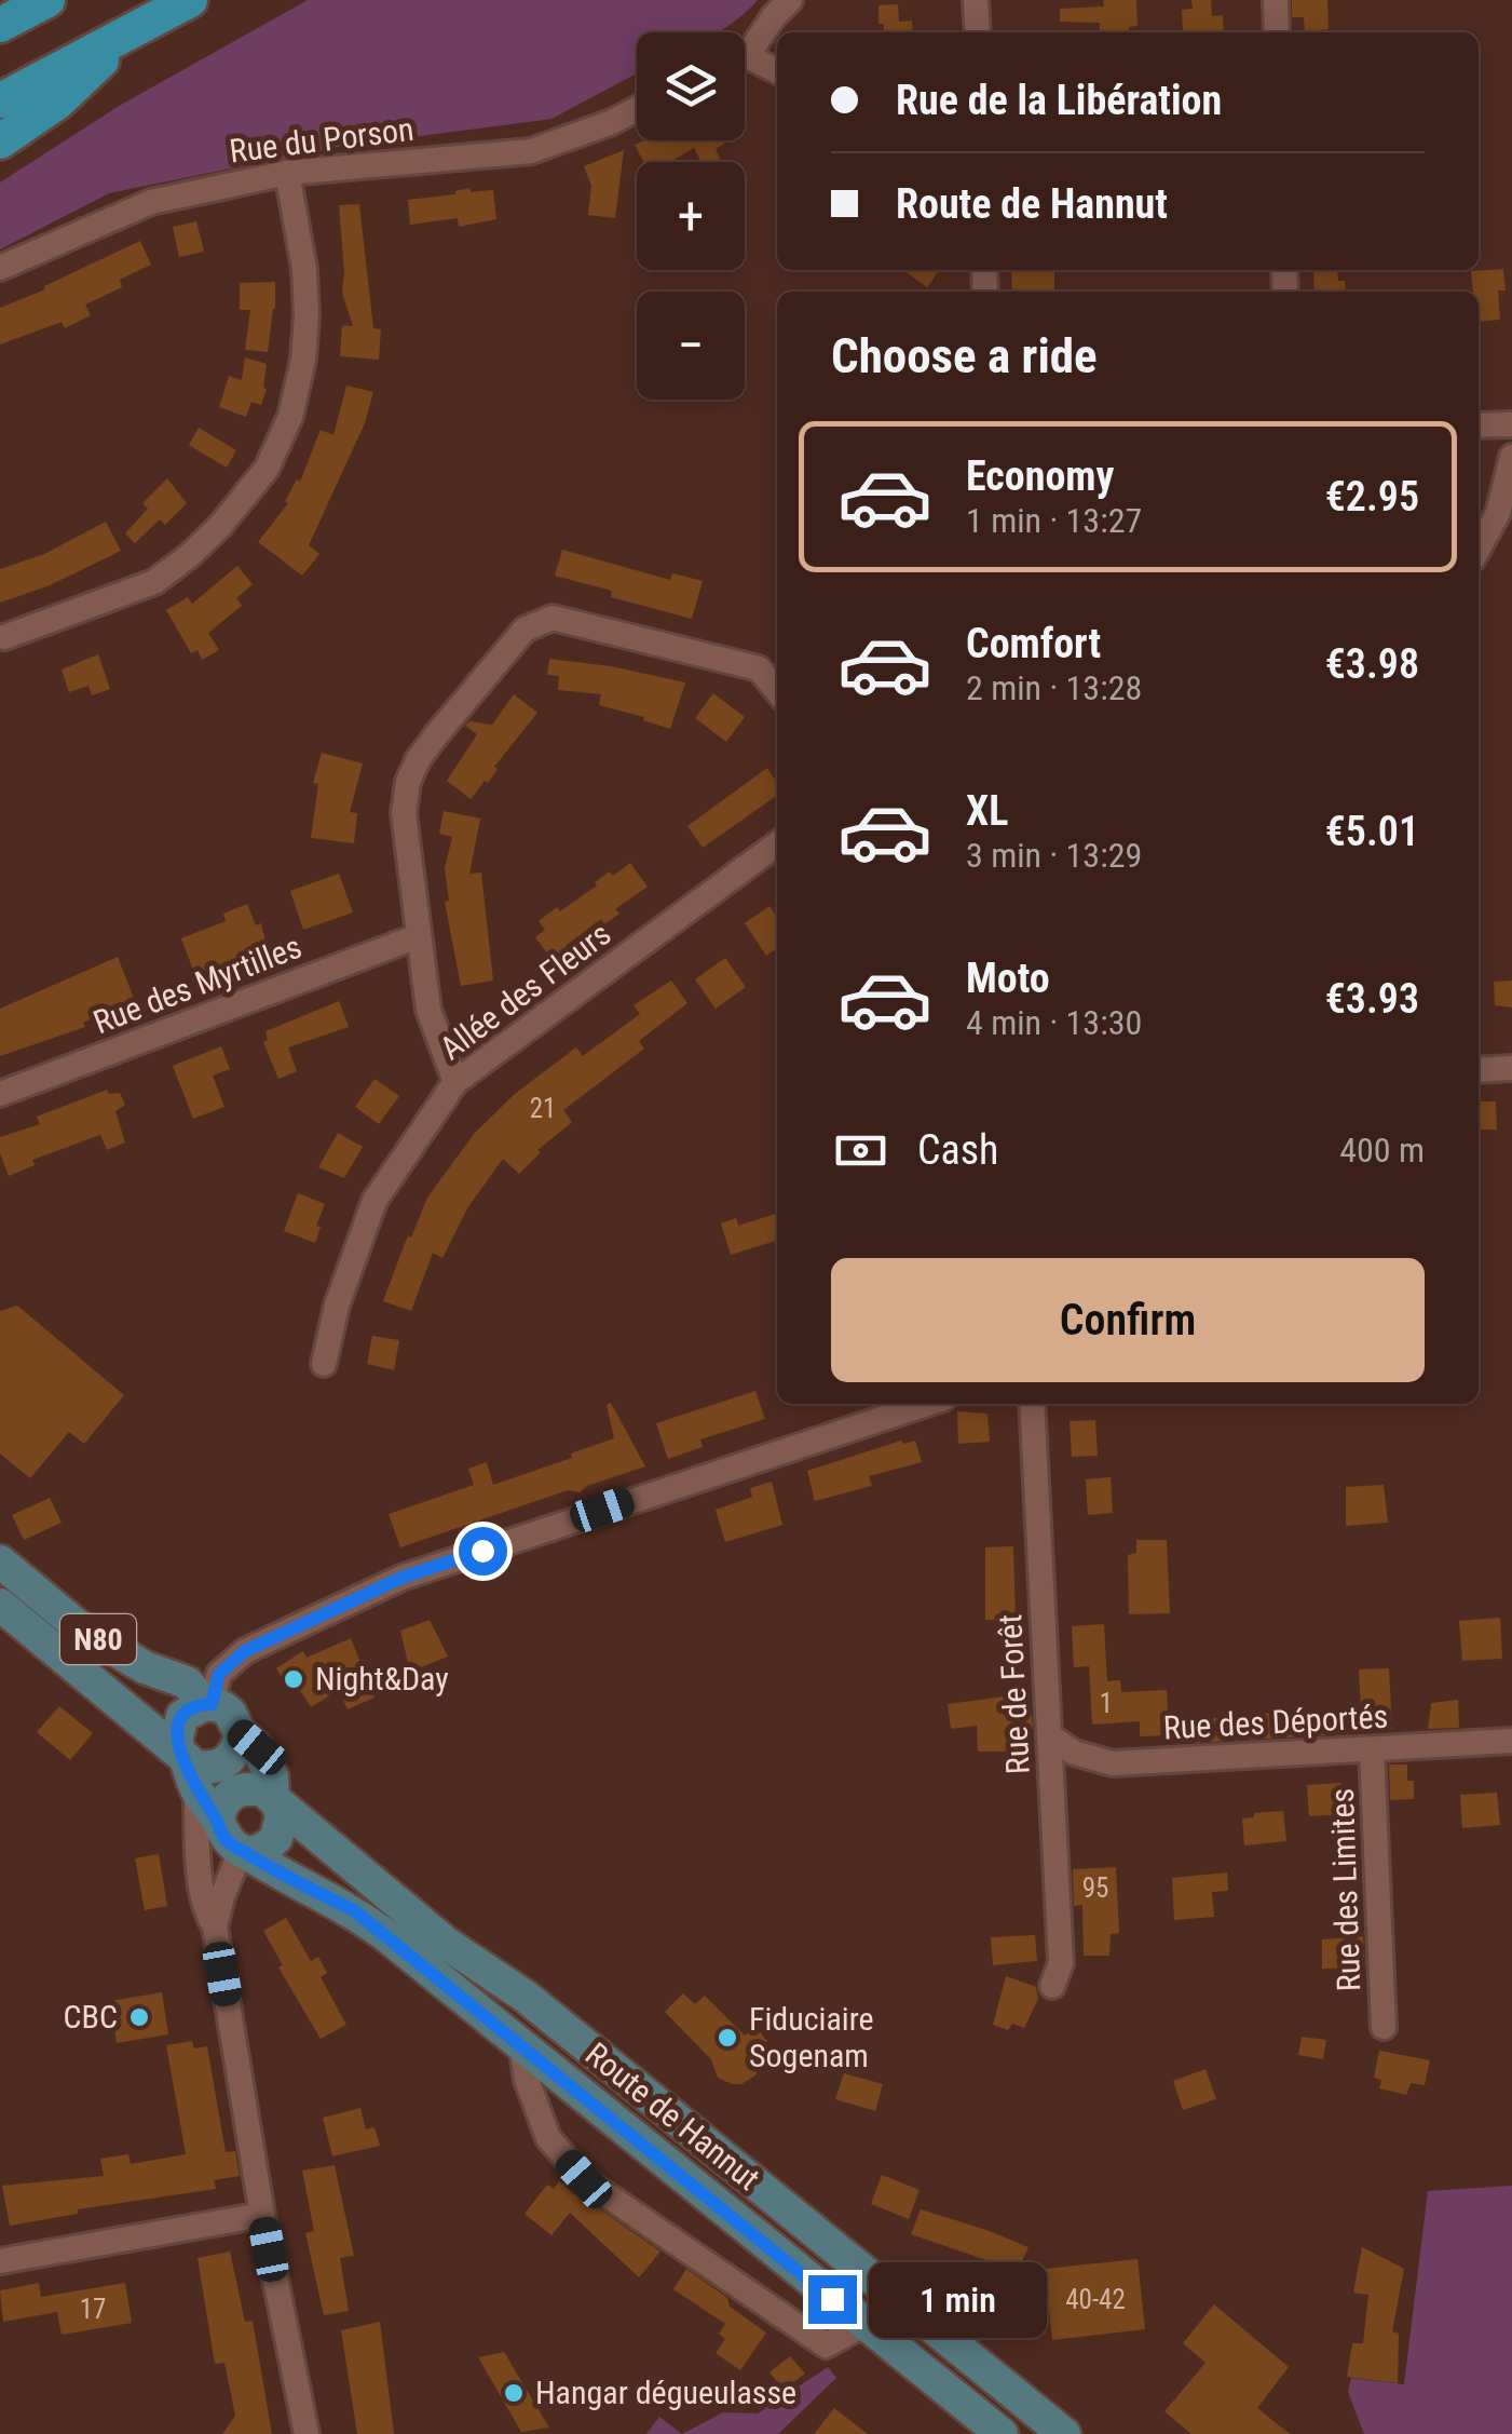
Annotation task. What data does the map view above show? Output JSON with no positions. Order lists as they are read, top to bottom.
{
  "streets": {
    "main road": ["N80", "Route de Hannut"],
    "street": [
      "Rue du Porson",
      "Rue des Myrtilles",
      "Allée des Fleurs",
      "Rue de Forêt",
      "Rue des Déportés",
      "Rue des Limites"
    ]
  },
  "crossings": [
    ["N80", "Route de Hannut"],
    ["Rue de Forêt", "Rue des Déportés"],
    ["Rue des Déportés", "Rue des Limites"]
  ],
  "places": [
    "Night&Day",
    "CBC",
    "Fiduciaire Sogenam",
    "Hangar dégueulasse"
  ],
  "house_numbers": [
    "21",
    "1",
    "95",
    "40-42",
    "17"
  ],
  "page": {
    "map_buttons": ["+", "−"],
    "banner": ["Rue de la Libération", "Route de Hannut"],
    "heading": "Choose a ride",
    "list": [
      {
        "name": "Economy",
        "note": "1 min · 13:27",
        "value": "€2.95"
      },
      {
        "name": "Comfort",
        "note": "2 min · 13:28",
        "value": "€3.98"
      },
      {
        "name": "XL",
        "note": "3 min · 13:29",
        "value": "€5.01"
      },
      {
        "name": "Moto",
        "note": "4 min · 13:30",
        "value": "€3.93"
      }
    ],
    "pay": ["Cash", "400 m"],
    "buttons": "Confirm",
    "bubble": "1 min"
  }
}
